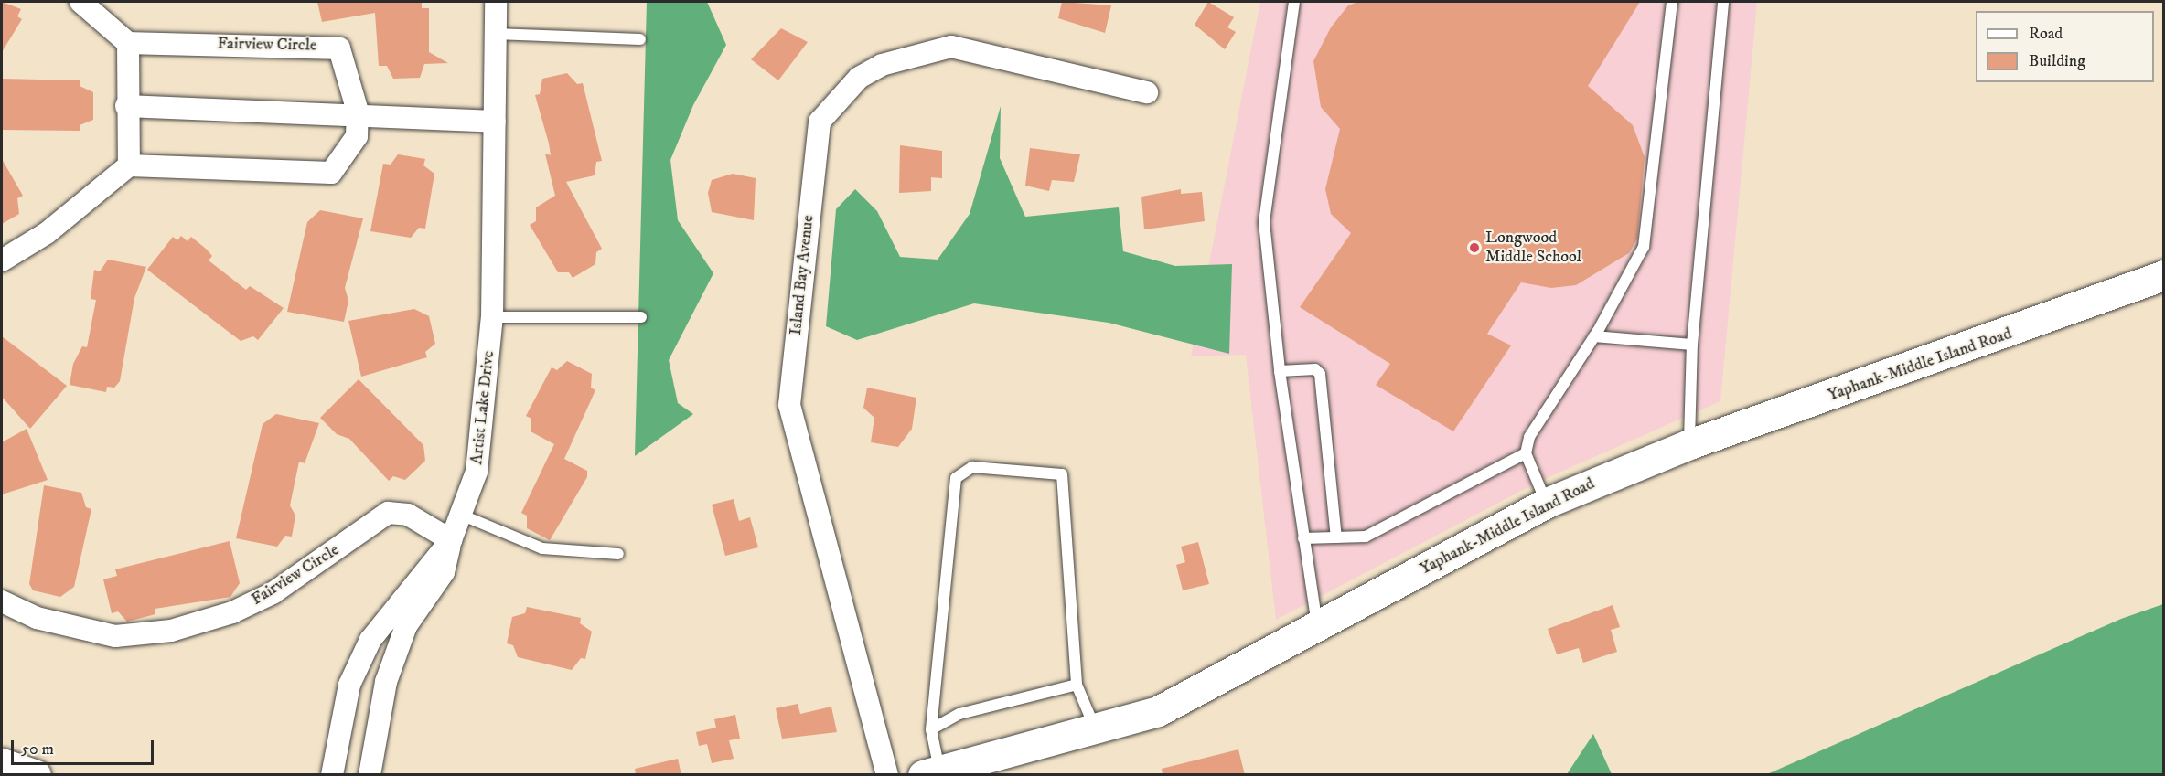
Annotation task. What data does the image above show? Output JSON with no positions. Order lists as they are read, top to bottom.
{
  "streets": {
    "main road": ["Yaphank-Middle Island Road"],
    "street": ["Fairview Circle", "Island Bay Avenue", "Artist Lake Drive"]
  },
  "crossings": [
    ["Fairview Circle", "Artist Lake Drive"]
  ],
  "places": ["Longwood Middle School"],
  "legend": ["Road", "Building"],
  "scale_bar": "50 m"
}
